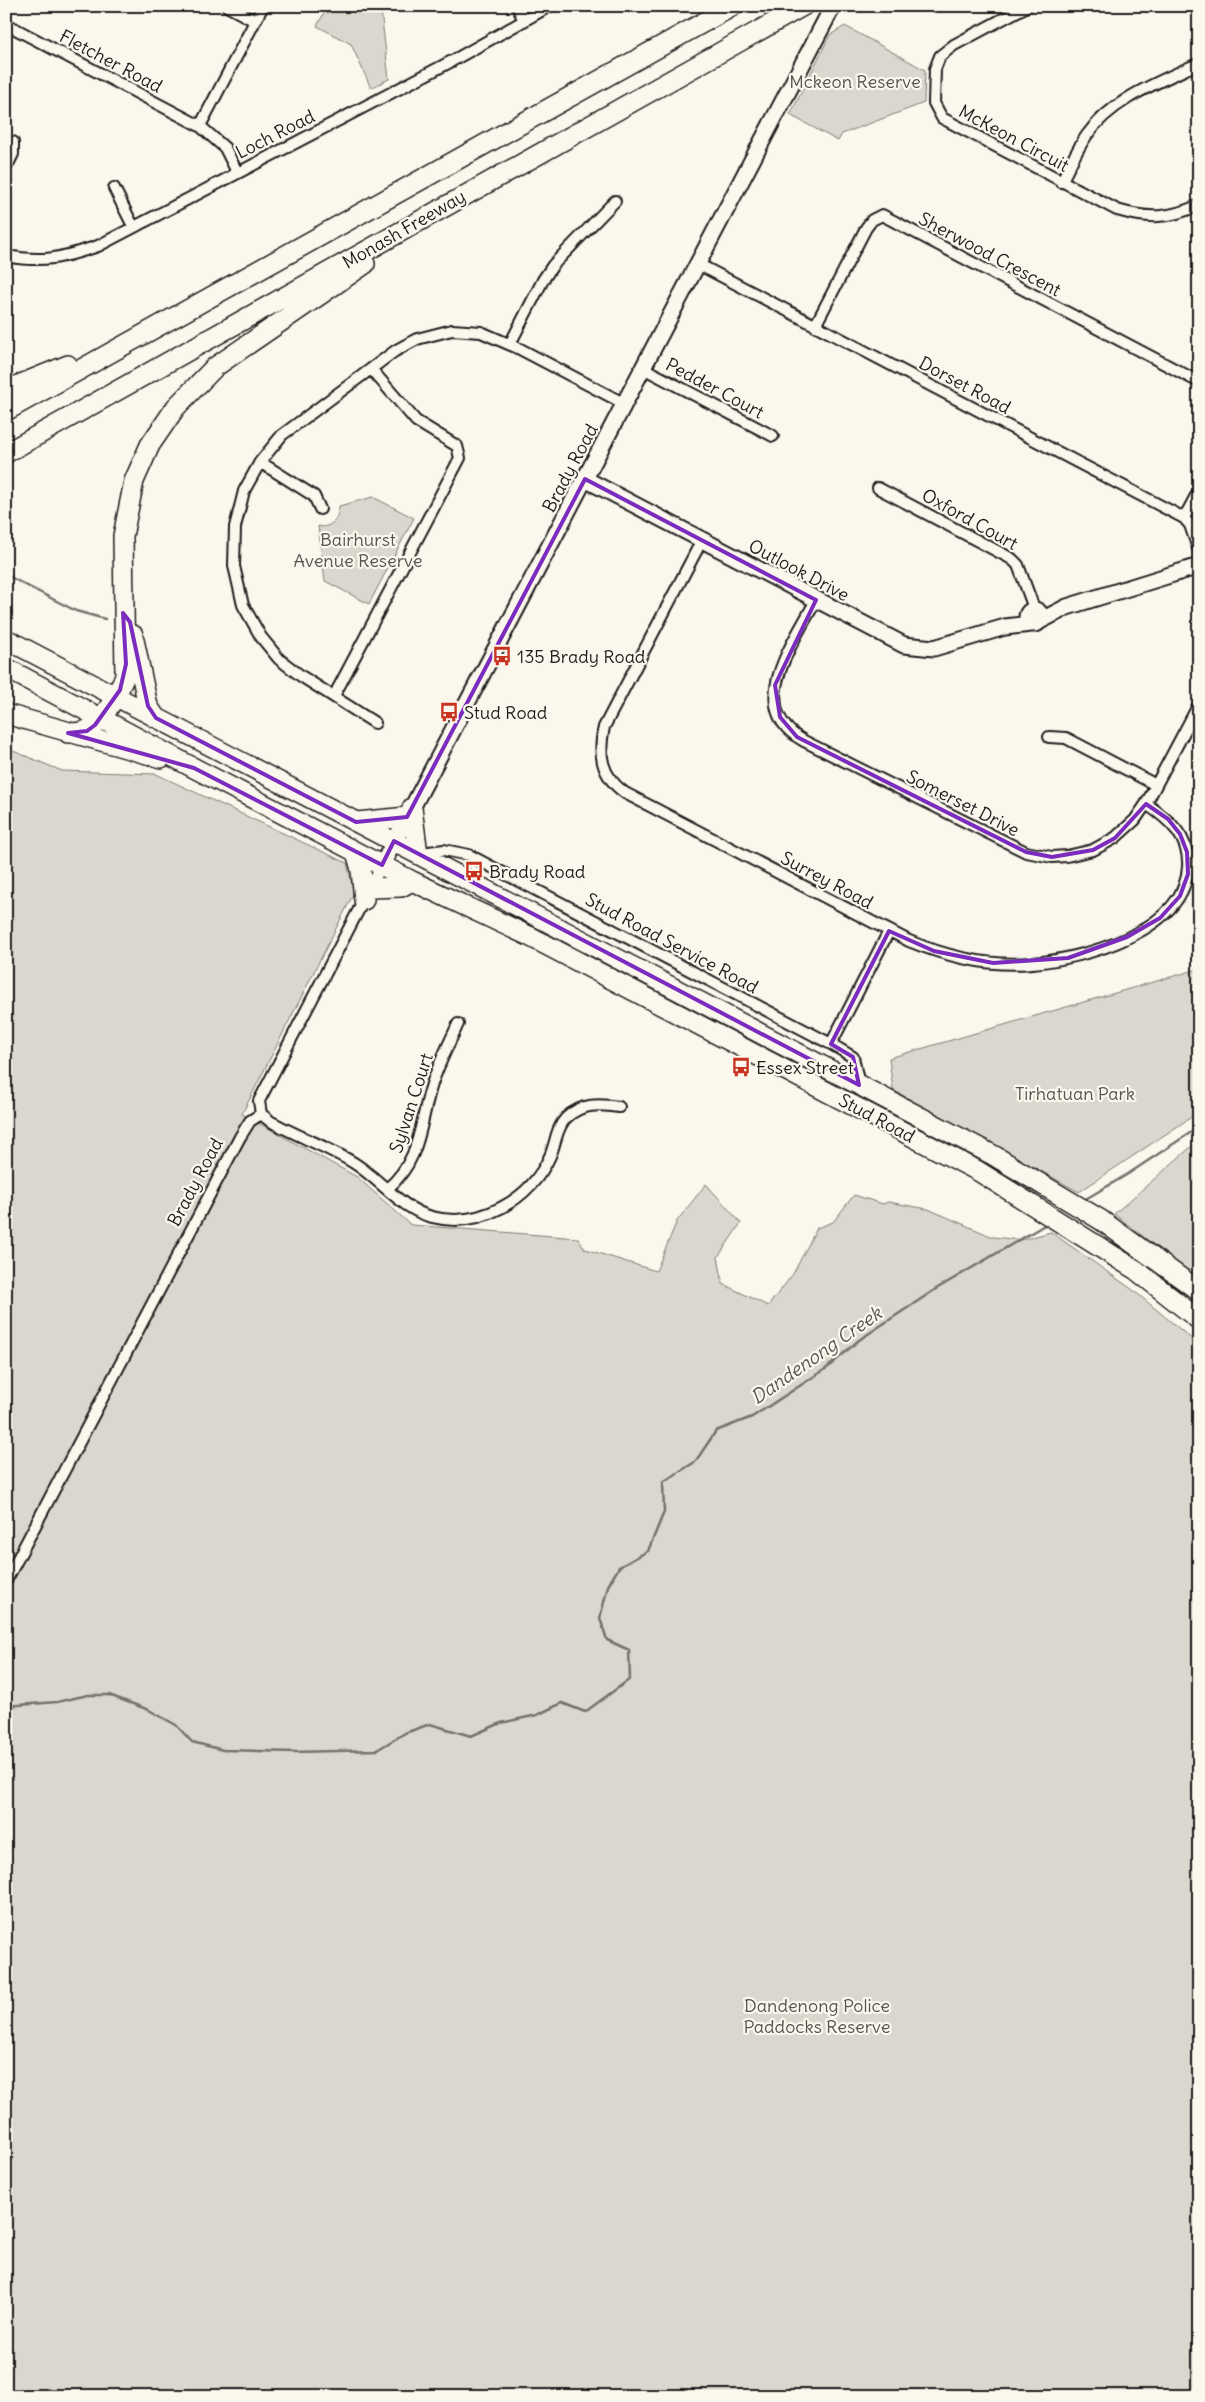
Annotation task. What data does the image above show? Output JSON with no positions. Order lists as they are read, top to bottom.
{
  "streets": {
    "highway": ["Monash Freeway", "Stud Road"],
    "main road": ["Brady Road", "Outlook Drive"],
    "street": [
      "Fletcher Road",
      "Loch Road",
      "McKeon Circuit",
      "Sherwood Crescent",
      "Dorset Road",
      "Pedder Court",
      "Oxford Court",
      "Somerset Drive",
      "Surrey Road",
      "Stud Road Service Road",
      "Sylvan Court"
    ]
  },
  "crossings": [
    ["Fletcher Road", "Loch Road"],
    ["Sherwood Crescent", "Dorset Road"],
    ["Dorset Road", "Brady Road"],
    ["Pedder Court", "Brady Road"],
    ["Brady Road", "Outlook Drive"],
    ["Brady Road", "Stud Road"],
    ["Oxford Court", "Outlook Drive"],
    ["Outlook Drive", "Somerset Drive"],
    ["Outlook Drive", "Surrey Road"],
    ["Somerset Drive", "Surrey Road"],
    ["Stud Road Service Road", "Stud Road"]
  ],
  "water": ["Dandenong Creek"],
  "parks": [
    "Mckeon Reserve",
    "Bairhurst Avenue Reserve",
    "Tirhatuan Park",
    "Dandenong Police Paddocks Reserve"
  ],
  "places": {
    "bus stop": [
      "135 Brady Road",
      "Stud Road",
      "Brady Road",
      "Essex Street"
    ]
  }
}
